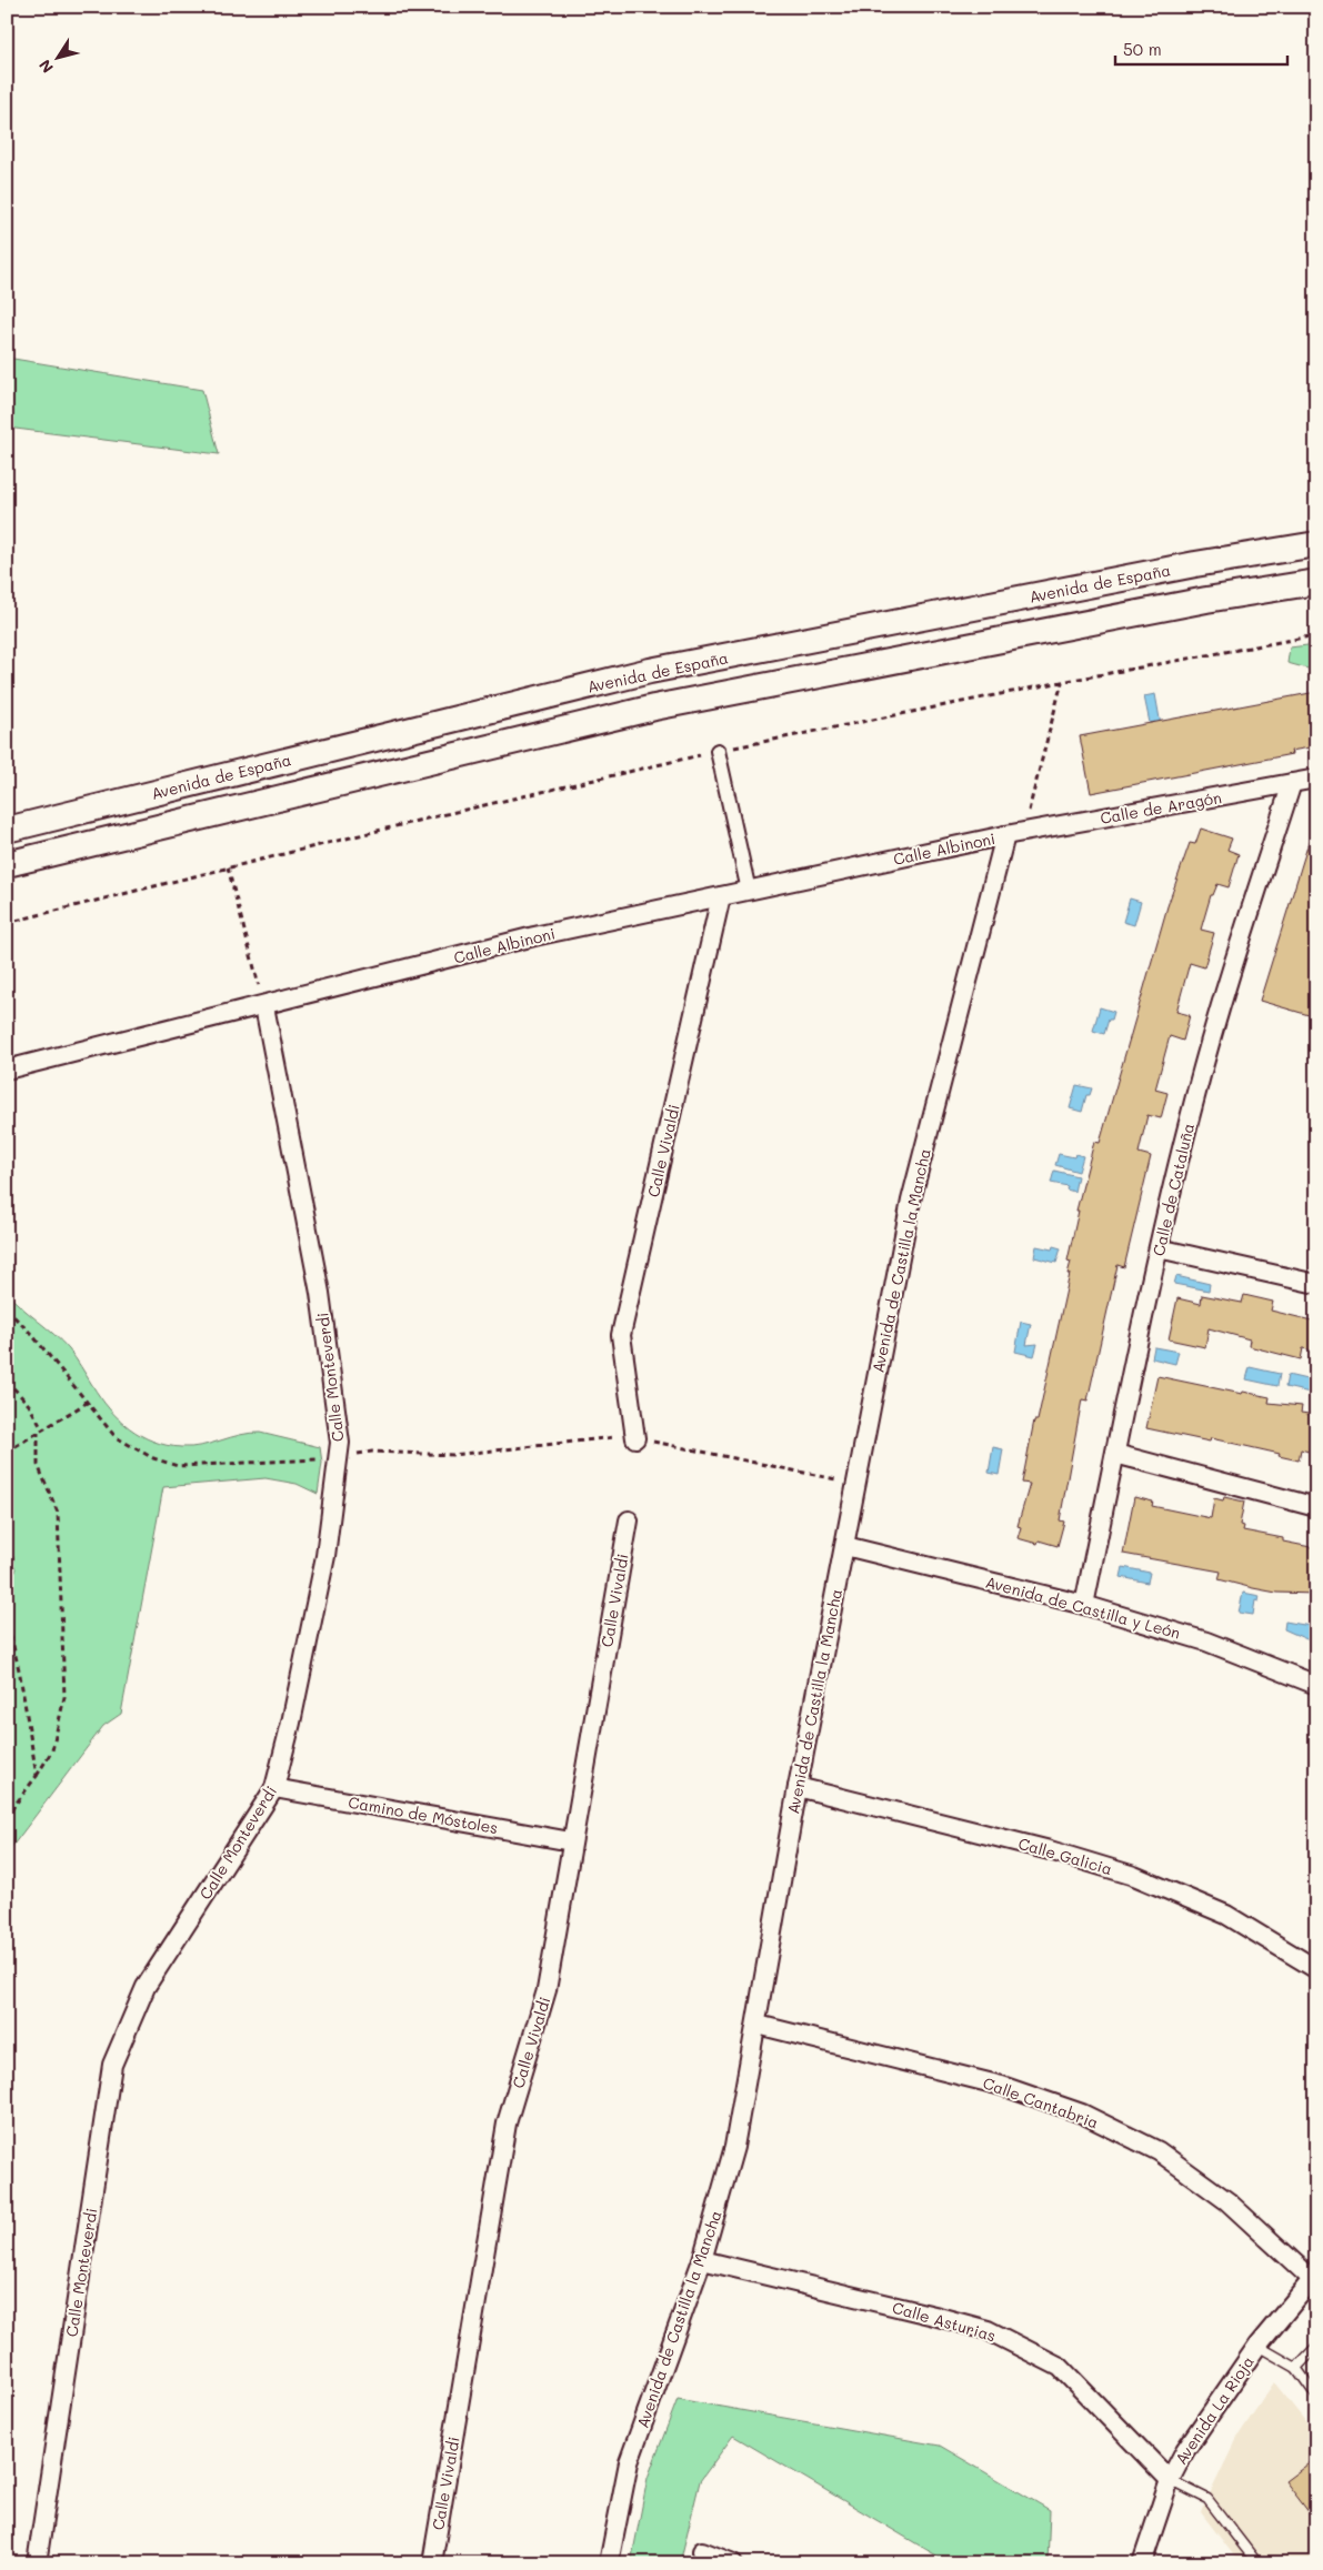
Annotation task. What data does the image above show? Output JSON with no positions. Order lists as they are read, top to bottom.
{
  "streets": {
    "main road": ["Avenida de España"],
    "street": [
      "Calle de Aragón",
      "Calle Albinoni",
      "Calle Vivaldi",
      "Calle de Cataluña",
      "Avenida de Castilla la Mancha",
      "Calle Monteverdi",
      "Avenida de Castilla y León",
      "Camino de Móstoles",
      "Calle Galicia",
      "Calle Cantabria",
      "Calle Asturias",
      "Avenida La Rioja"
    ]
  },
  "crossings": [
    ["Calle de Aragón", "Calle Albinoni"],
    ["Calle de Aragón", "Calle de Cataluña"],
    ["Calle de Aragón", "Avenida de Castilla la Mancha"],
    ["Calle Albinoni", "Calle Vivaldi"],
    ["Calle Albinoni", "Avenida de Castilla la Mancha"],
    ["Calle Albinoni", "Calle Monteverdi"],
    ["Calle Vivaldi", "Camino de Móstoles"],
    ["Calle de Cataluña", "Avenida de Castilla y León"],
    ["Avenida de Castilla la Mancha", "Avenida de Castilla y León"],
    ["Avenida de Castilla la Mancha", "Calle Galicia"],
    ["Avenida de Castilla la Mancha", "Calle Cantabria"],
    ["Avenida de Castilla la Mancha", "Calle Asturias"],
    ["Calle Monteverdi", "Camino de Móstoles"],
    ["Calle Cantabria", "Avenida La Rioja"],
    ["Calle Asturias", "Avenida La Rioja"]
  ],
  "scale_bar": "50 m",
  "north": "bottom left"
}
